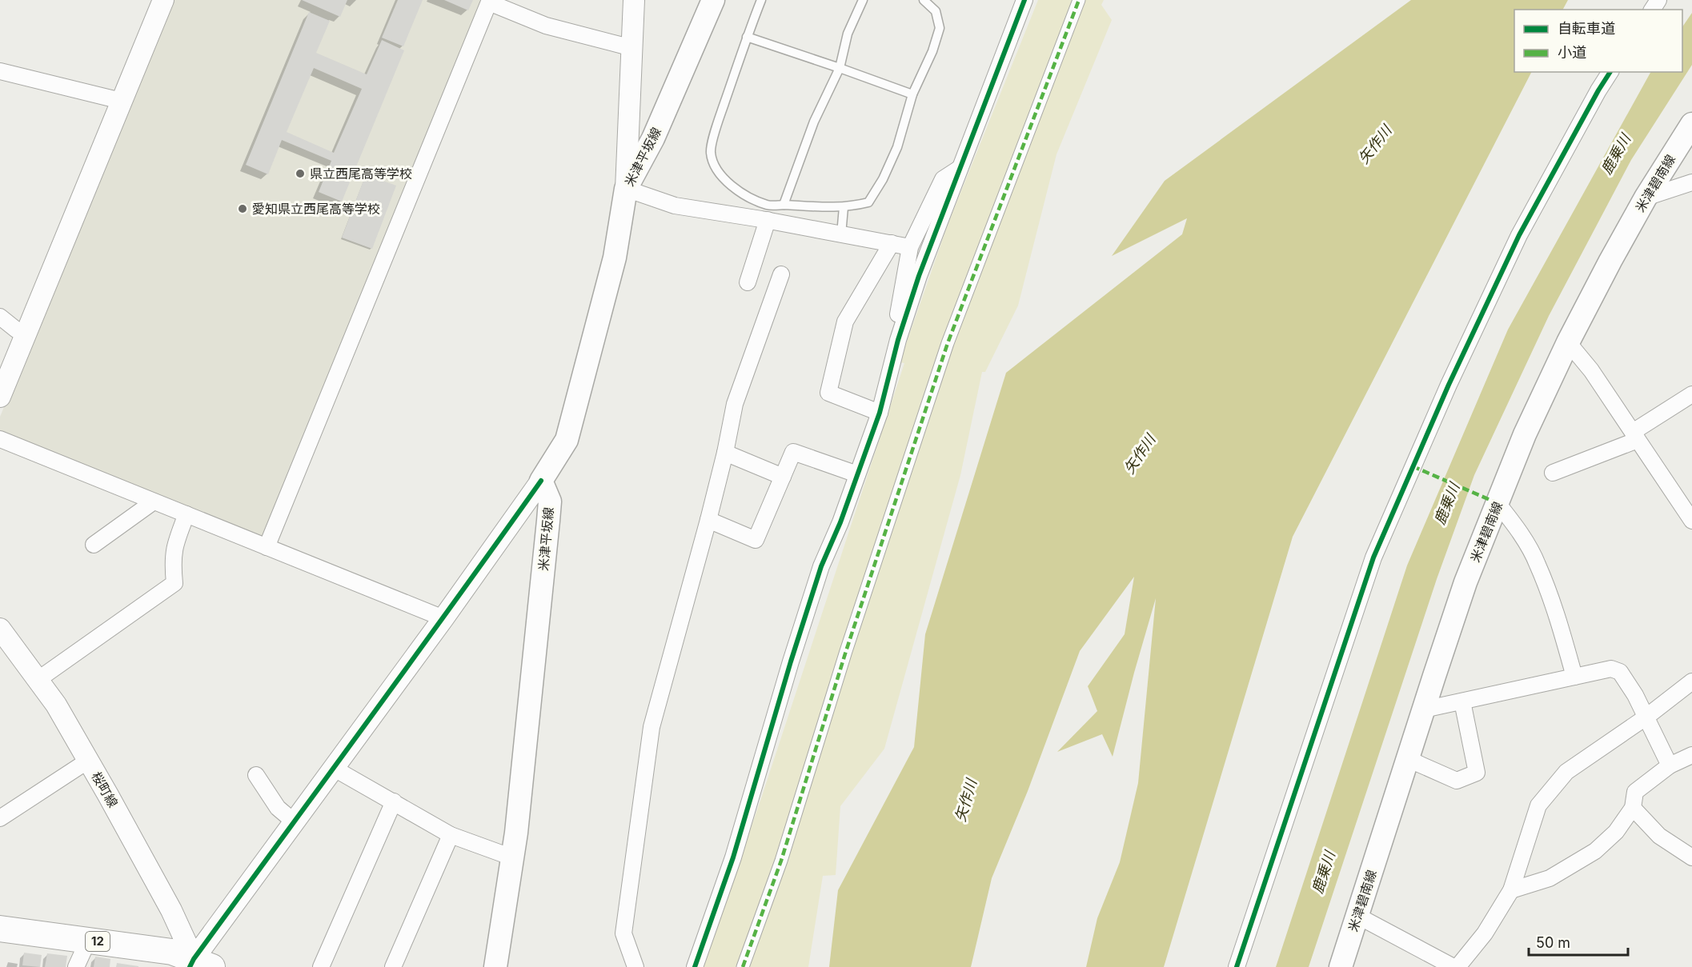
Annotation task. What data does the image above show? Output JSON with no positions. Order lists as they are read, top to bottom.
{
  "streets": {
    "main road": ["米津平坂線", "米津碧南線", "12"],
    "street": ["桜町線"]
  },
  "crossings": [
    ["桜町線", "12"]
  ],
  "water": ["矢作川", "鹿乗川"],
  "places": ["県立西尾高等学校", "愛知県立西尾高等学校"],
  "legend": ["自転車道", "小道"],
  "scale_bar": "50 m"
}
